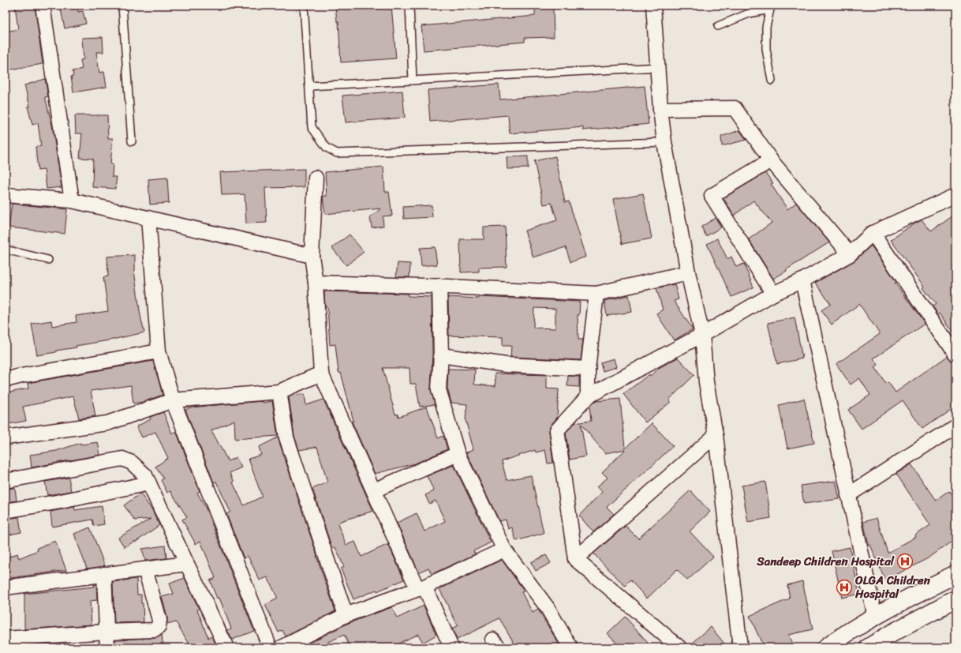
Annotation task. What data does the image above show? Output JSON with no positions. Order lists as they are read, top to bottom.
{
  "places": {
    "hospital": ["Sandeep Children Hospital", "OLGA Children Hospital"]
  }
}
